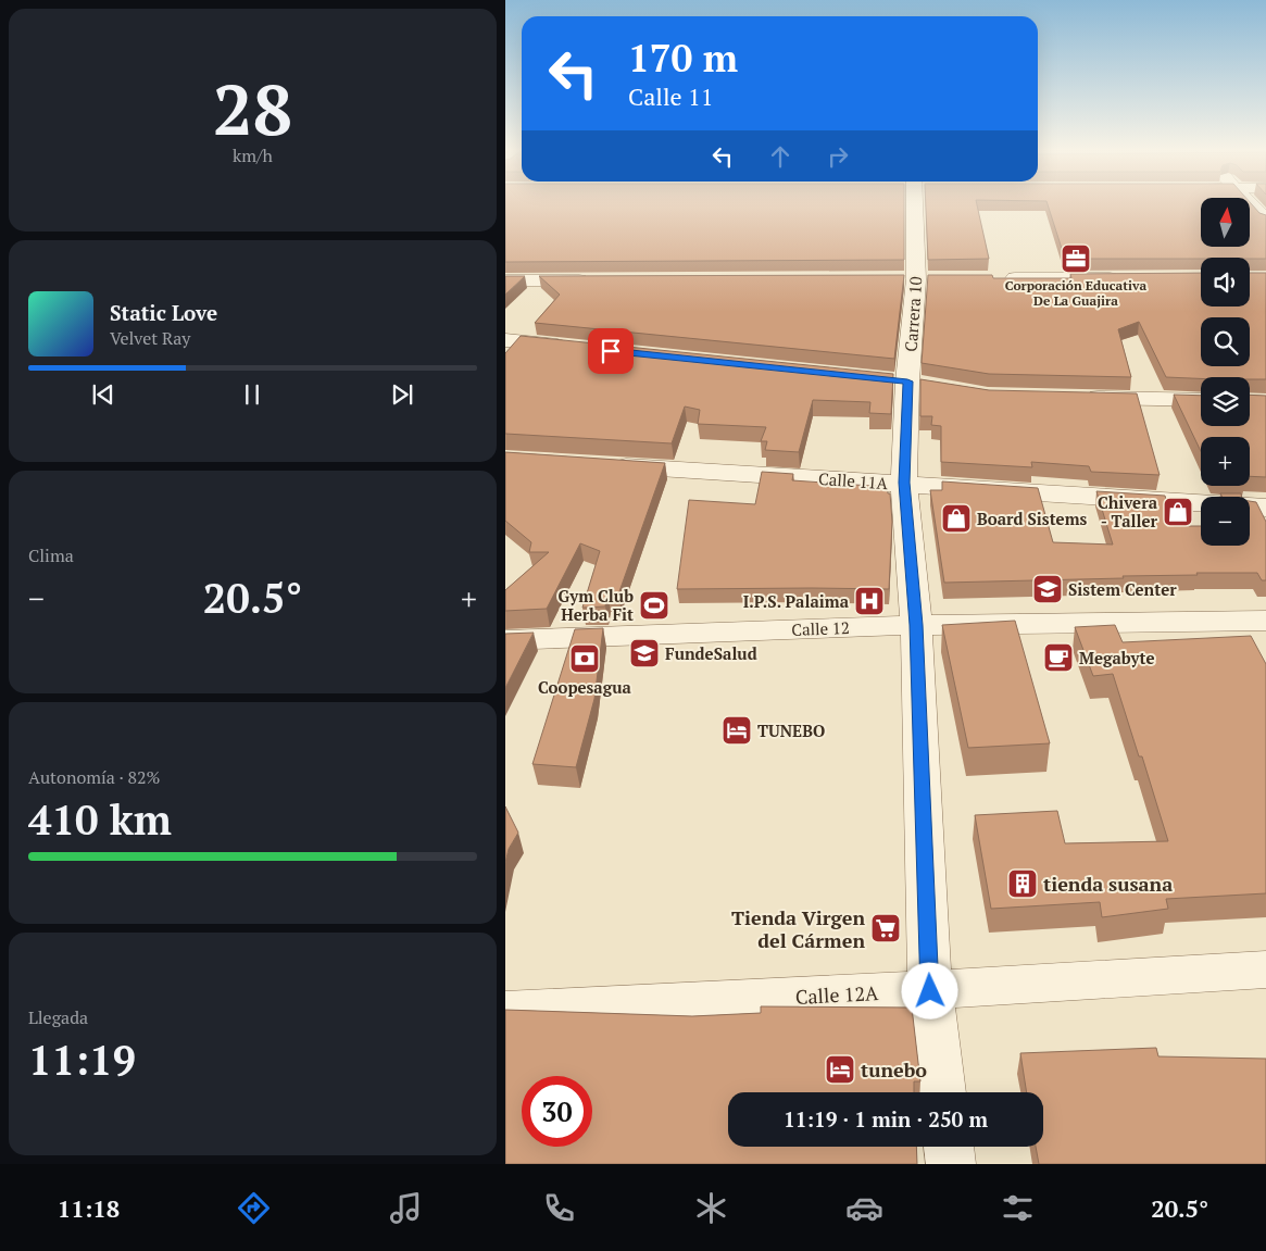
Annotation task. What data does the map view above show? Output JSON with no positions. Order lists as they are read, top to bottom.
{
  "streets": {
    "street": [
      "Carrera 10",
      "Calle 11A",
      "Calle 12",
      "Calle 12A"
    ]
  },
  "crossings": [
    ["Carrera 10", "Calle 11A"],
    ["Carrera 10", "Calle 12"],
    ["Carrera 10", "Calle 12A"]
  ],
  "places": {
    "office": ["Corporación Educativa De La Guajira"],
    "shop": ["Chivera - Taller", "Board Sistems"],
    "school or university": ["Sistem Center", "FundeSalud"],
    "hospital": ["I.P.S. Palaima"],
    "sports": ["Gym Club Herba Fit"],
    "cafe": ["Megabyte"],
    "bank": ["Coopesagua"],
    "hotel": ["TUNEBO", "tunebo"],
    "building": ["tienda susana"],
    "supermarket": ["Tienda Virgen del Cármen"]
  },
  "north": "top",
  "page": {
    "tile": [
      ["28", "km/h"],
      "Clima",
      ["Autonomía · 82%", "410 km"],
      ["Llegada", "11:19"]
    ],
    "turn": ["170 m", "Calle 11"],
    "map_buttons": ["+", "−"],
    "song": ["Static Love", "Velvet Ray"],
    "heat": ["−", "20.5°", "+"],
    "limit": "30",
    "trip": "11:19 · 1 min · 250 m",
    "tabs": ["11:18", "20.5°"]
  }
}
